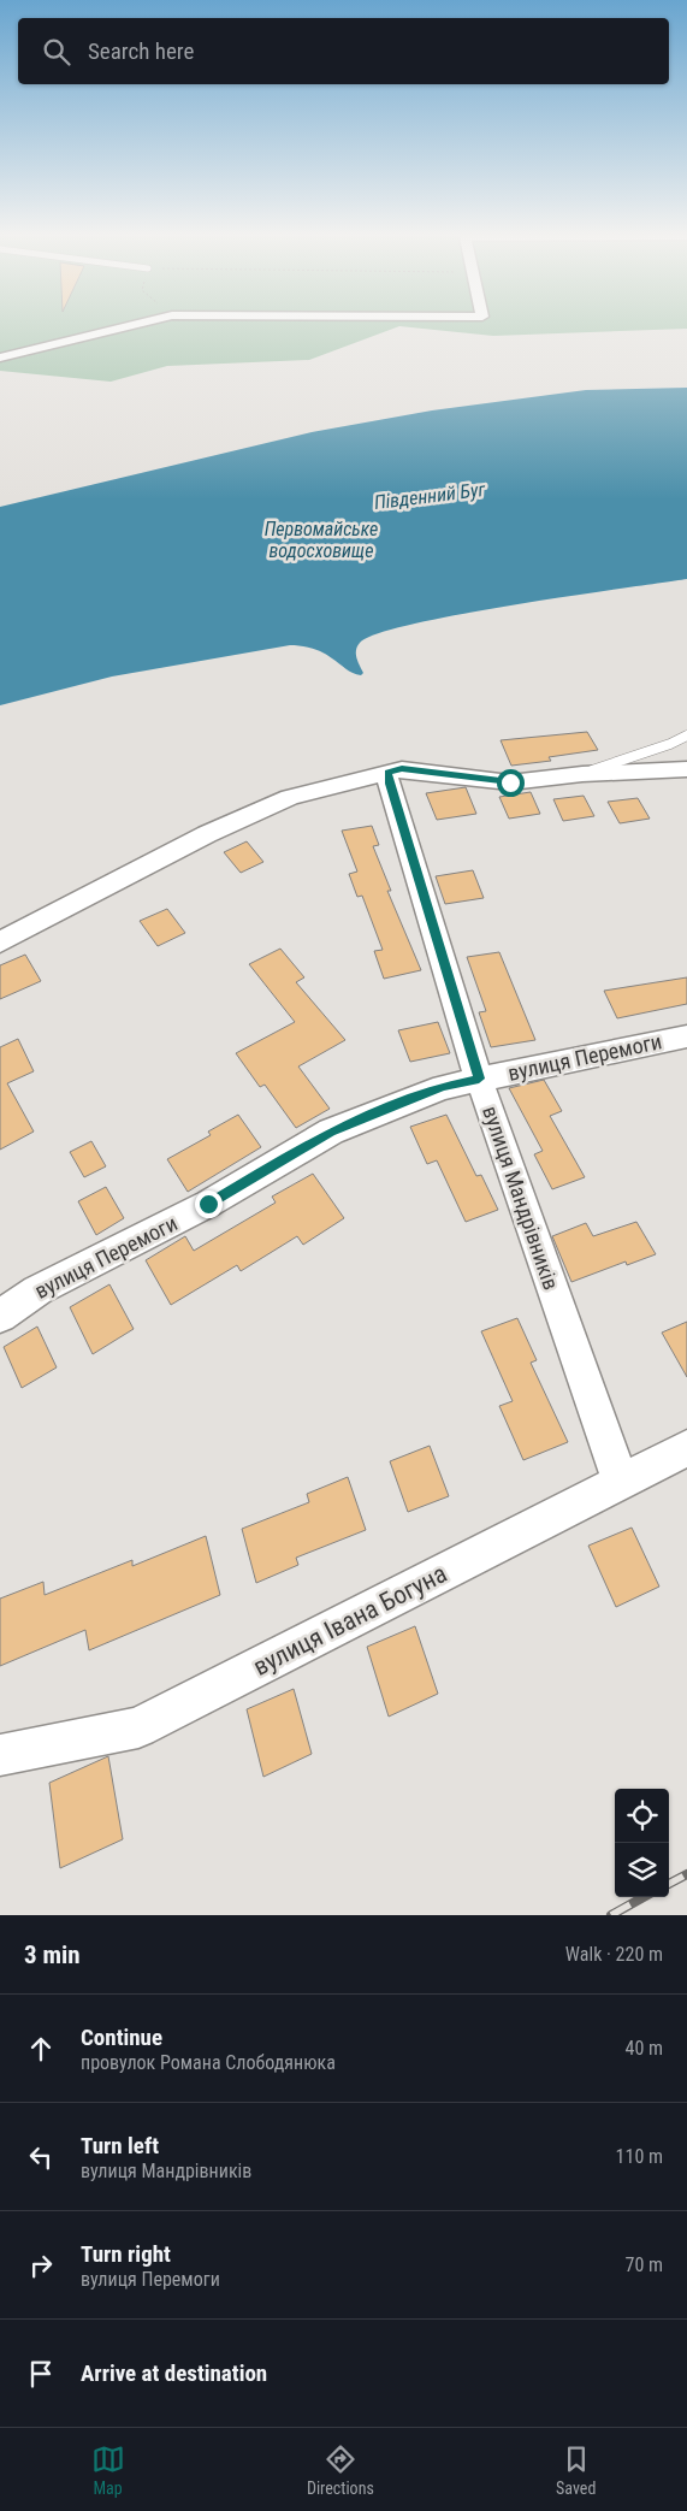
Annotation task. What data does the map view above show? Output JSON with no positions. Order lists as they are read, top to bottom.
{
  "streets": {
    "street": ["вулиця Перемоги", "вулиця Мандрівників", "вулиця Івана Богуна"]
  },
  "crossings": [
    ["вулиця Перемоги", "вулиця Мандрівників"],
    ["вулиця Мандрівників", "вулиця Івана Богуна"]
  ],
  "water": ["Південний Буг", "Первомайське водосховище"],
  "page": {
    "search": "Search here",
    "heading": ["3 min", "Walk · 220 m"],
    "list": [
      ["Continue", "провулок Романа Слободянюка", "40 m"],
      ["Turn left", "вулиця Мандрівників", "110 m"],
      ["Turn right", "вулиця Перемоги", "70 m"],
      "Arrive at destination"
    ],
    "nav": ["Map", "Directions", "Saved"]
  }
}
